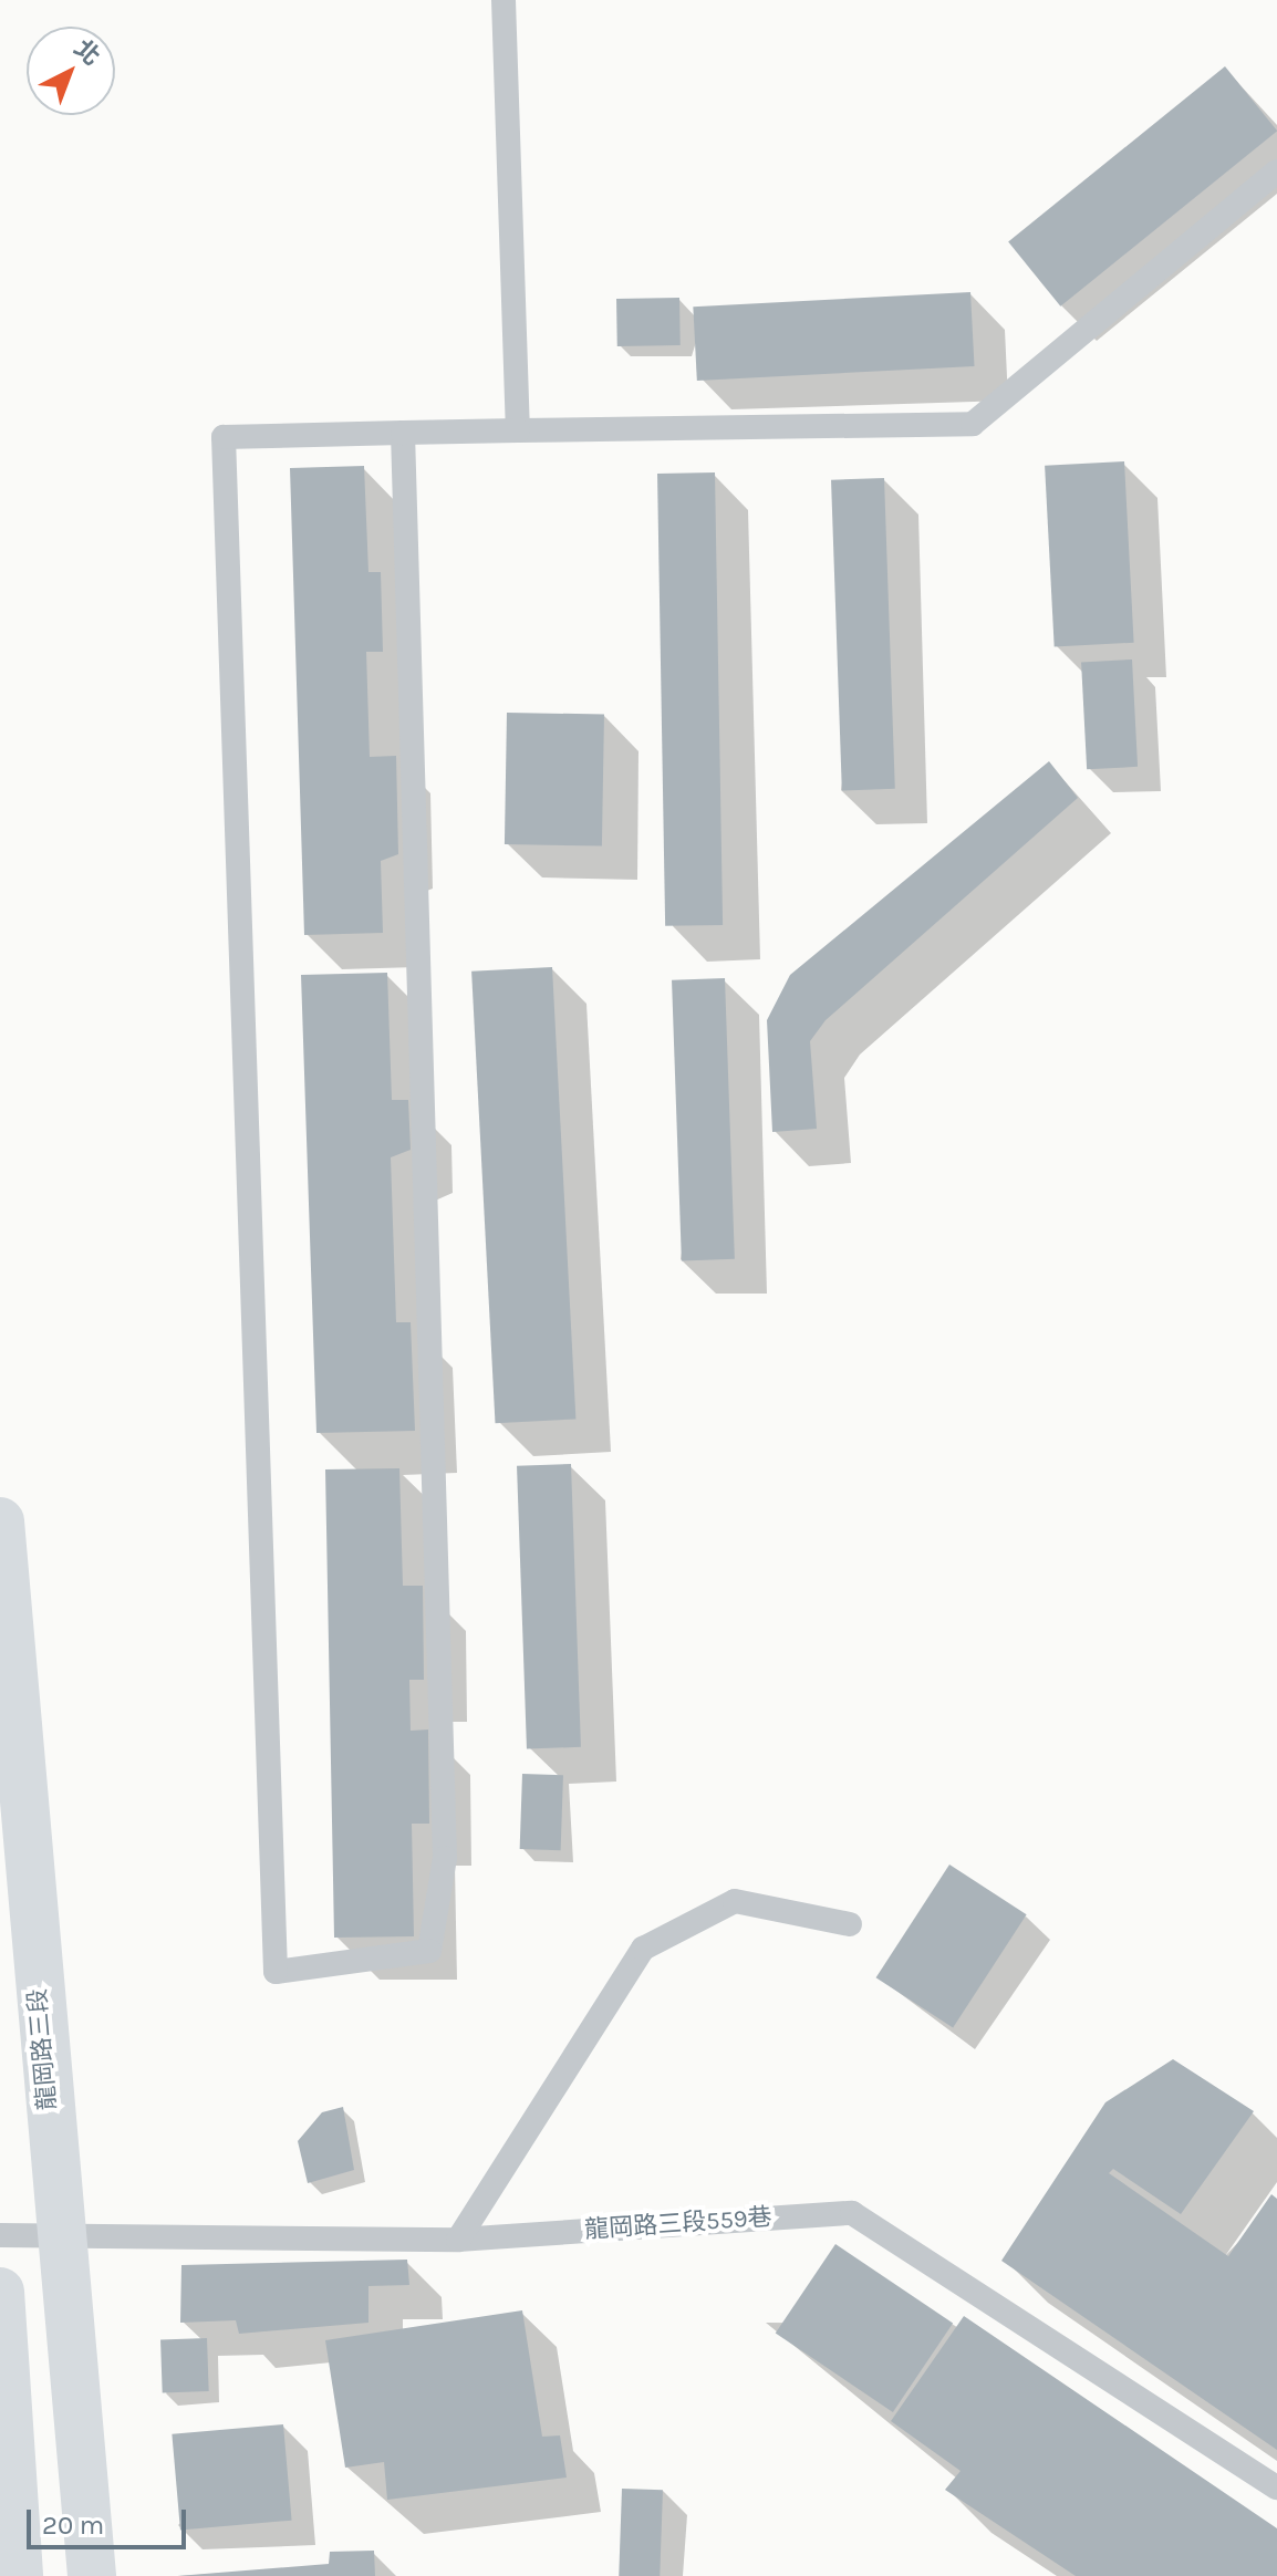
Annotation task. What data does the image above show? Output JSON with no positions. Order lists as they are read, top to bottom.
{
  "streets": {
    "main road": ["龍岡路三段"],
    "lane": ["龍岡路三段559巷"]
  },
  "crossings": [
    ["龍岡路三段", "龍岡路三段559巷"]
  ],
  "scale_bar": "20 m",
  "north": "top right"
}
